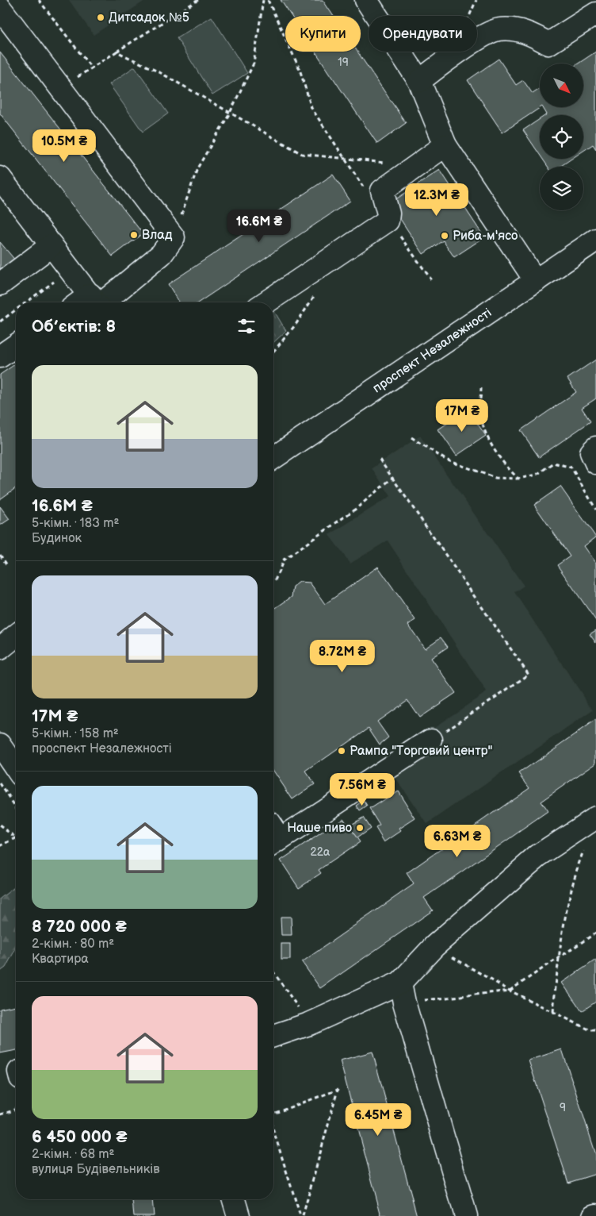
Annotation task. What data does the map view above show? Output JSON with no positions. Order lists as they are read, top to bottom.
{
  "streets": {
    "main road": ["проспект Незалежності"]
  },
  "places": [
    "Дитсадок №5",
    "Влад",
    "Риба-м'ясо",
    "Рампа \"Торговий центр\"",
    "Наше пиво"
  ],
  "house_numbers": ["19", "22а", "9"],
  "north": "bottom right",
  "page": {
    "chip": ["Купити", "Орендувати"],
    "price": [
      "10.5M ₴",
      "12.3M ₴",
      "16.6M ₴",
      "17M ₴",
      "8.72M ₴",
      "7.56M ₴",
      "6.63M ₴",
      "6.45M ₴"
    ],
    "heading": "Об’єктів: 8",
    "list": [
      {
        "name": "16.6M ₴",
        "note": "5-кімн. · 183 m² · Будинок"
      },
      {
        "name": "17M ₴",
        "note": "5-кімн. · 158 m² · проспект Незалежності"
      },
      {
        "name": "8 720 000 ₴",
        "note": "2-кімн. · 80 m² · Квартира"
      },
      {
        "name": "6 450 000 ₴",
        "note": "2-кімн. · 68 m² · вулиця Будівельників"
      }
    ]
  }
}
